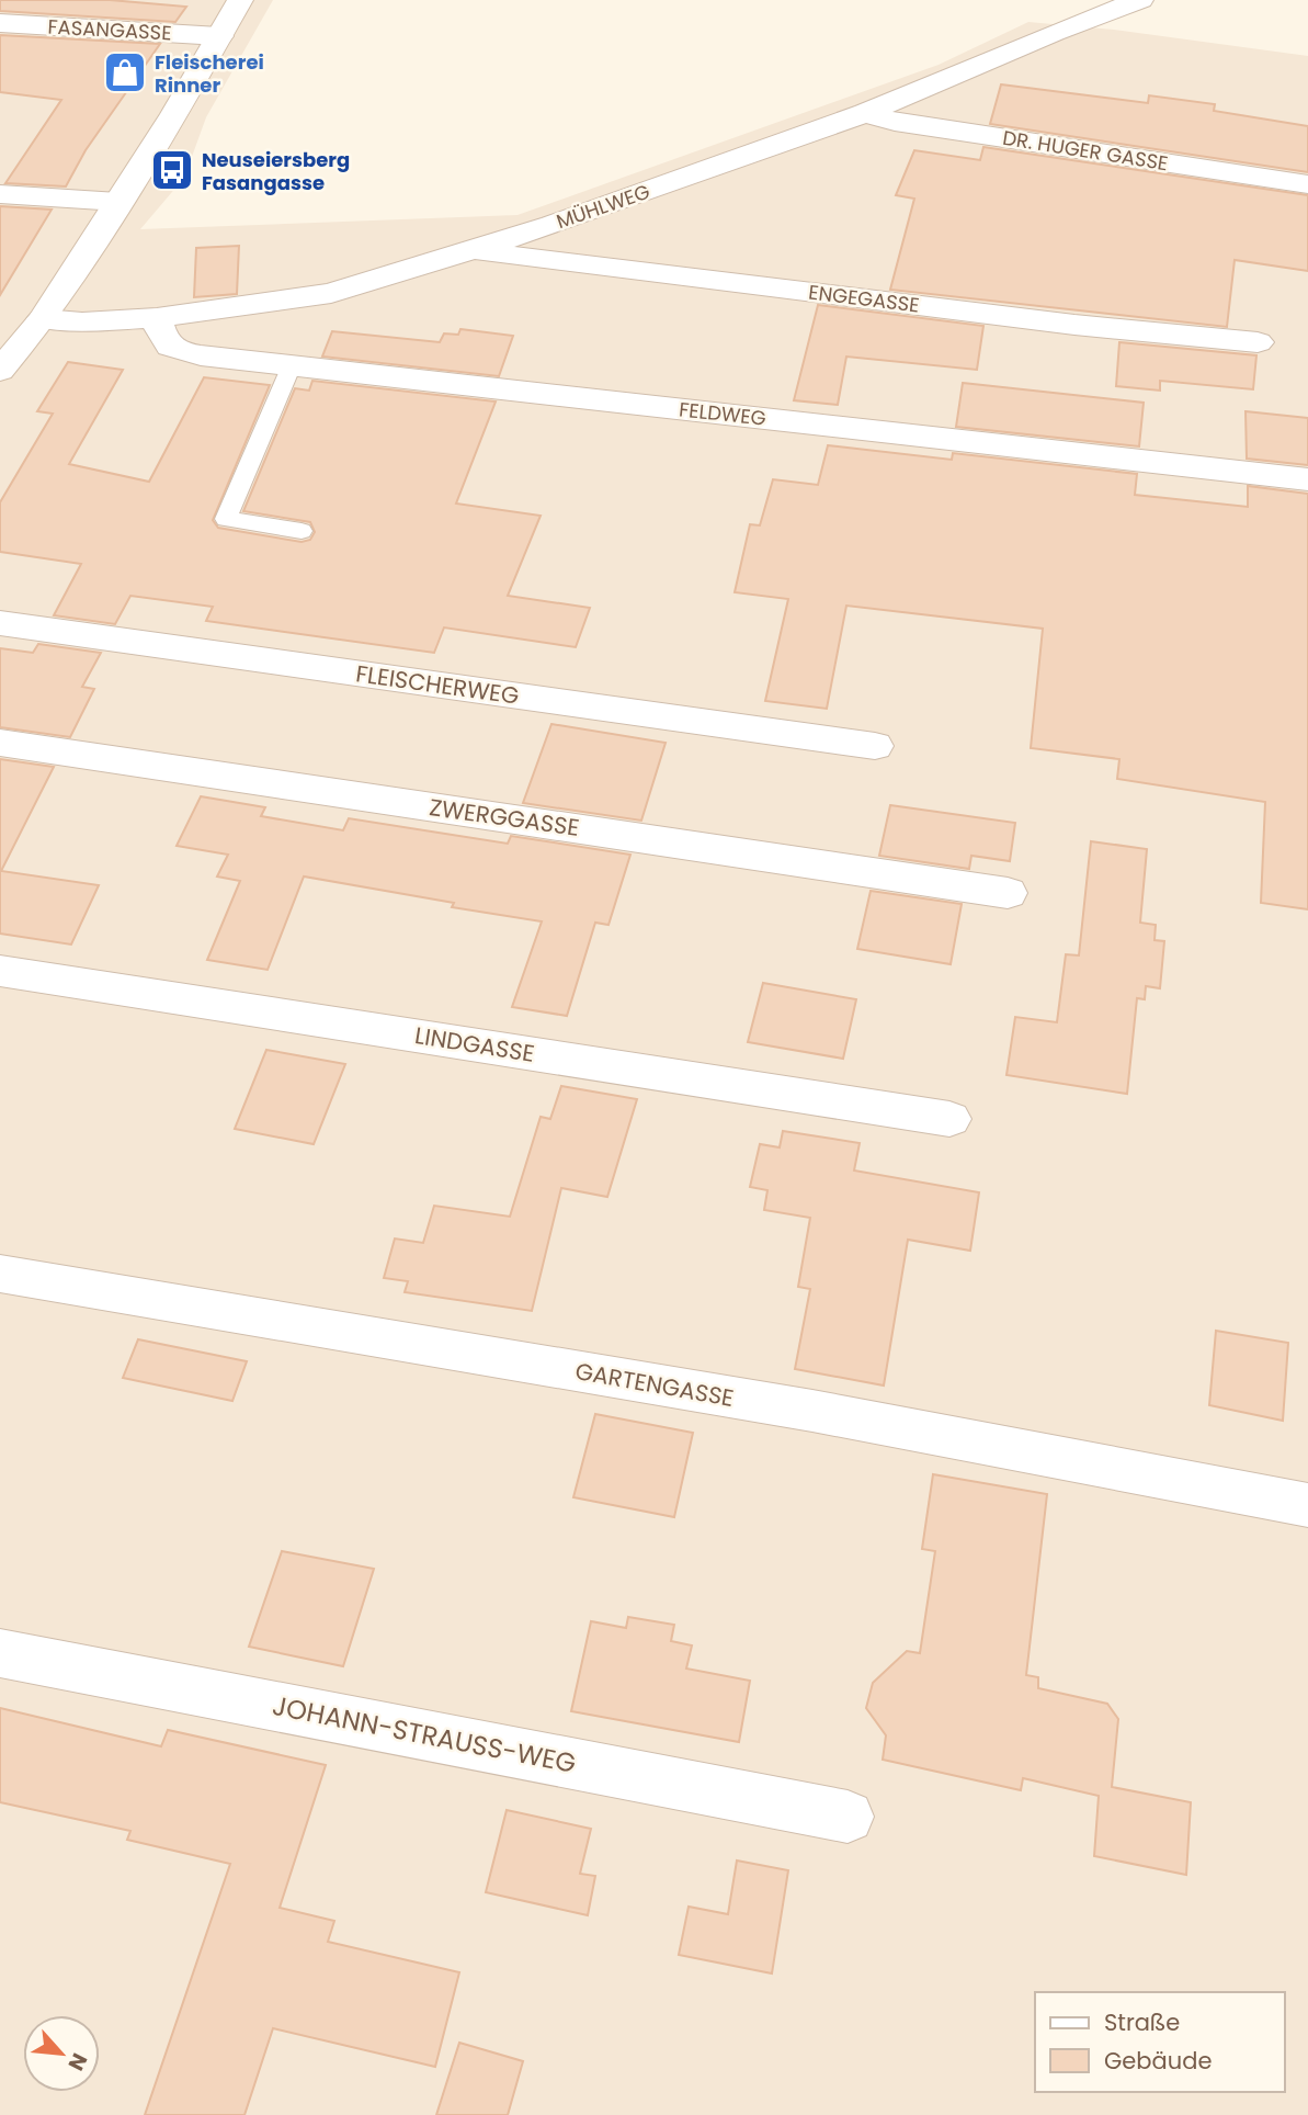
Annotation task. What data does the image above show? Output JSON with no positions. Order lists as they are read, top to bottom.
{
  "streets": {
    "street": [
      "FASANGASSE",
      "DR. HUGER GASSE",
      "MÜHLWEG",
      "ENGEGASSE",
      "FELDWEG",
      "FLEISCHERWEG",
      "ZWERGGASSE",
      "LINDGASSE",
      "GARTENGASSE",
      "JOHANN-STRAUSS-WEG"
    ]
  },
  "crossings": [
    ["DR. HUGER GASSE", "MÜHLWEG"],
    ["MÜHLWEG", "ENGEGASSE"],
    ["MÜHLWEG", "FELDWEG"]
  ],
  "places": {
    "shop": ["Fleischerei Rinner"],
    "bus stop": ["Neuseiersberg Fasangasse"]
  },
  "legend": ["Straße", "Gebäude"],
  "north": "bottom right"
}
